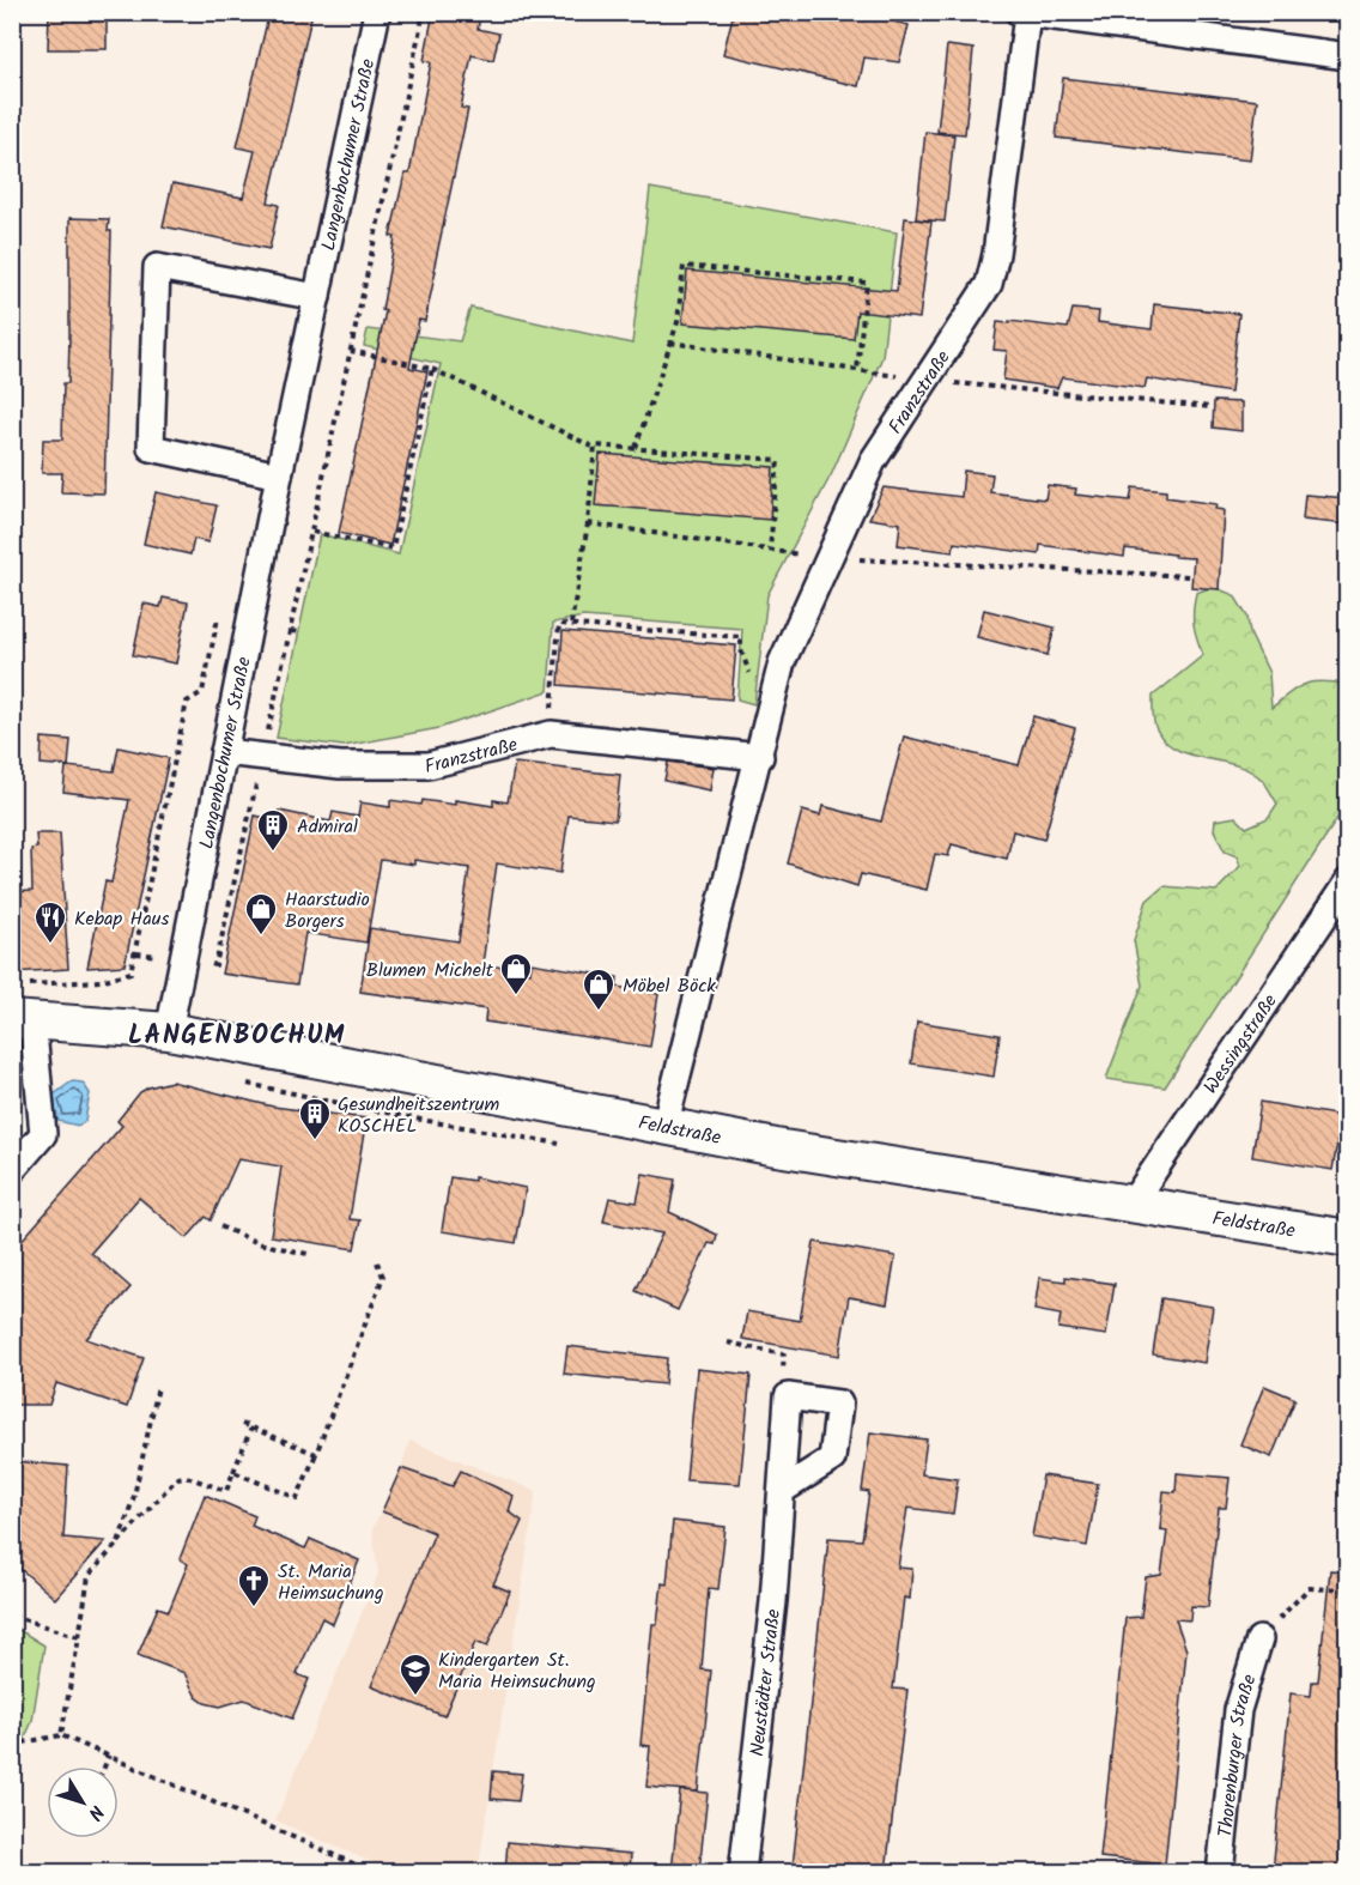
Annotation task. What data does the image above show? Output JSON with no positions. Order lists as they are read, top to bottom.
{
  "streets": {
    "main road": ["Feldstraße"],
    "street": [
      "Langenbochumer Straße",
      "Franzstraße",
      "Wessingstraße",
      "Neustädter Straße",
      "Thorenburger Straße"
    ]
  },
  "crossings": [
    ["Langenbochumer Straße", "Franzstraße"],
    ["Langenbochumer Straße", "Feldstraße"],
    ["Franzstraße", "Feldstraße"],
    ["Wessingstraße", "Feldstraße"]
  ],
  "districts": ["LANGENBOCHUM"],
  "places": {
    "building": ["Admiral", "Gesundheitszentrum KOSCHEL"],
    "shop": ["Haarstudio Borgers", "Blumen Michelt", "Möbel Böck"],
    "restaurant": ["Kebap Haus"],
    "church": ["St. Maria Heimsuchung"],
    "school or university": ["Kindergarten St. Maria Heimsuchung"]
  },
  "north": "bottom right"
}
